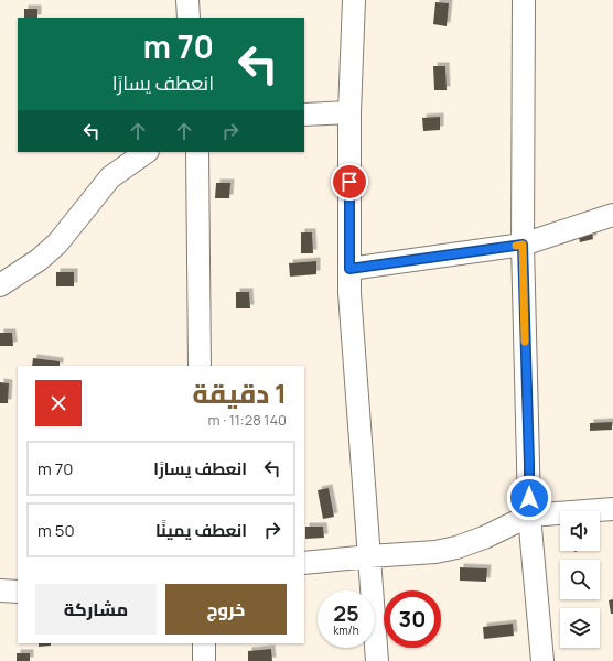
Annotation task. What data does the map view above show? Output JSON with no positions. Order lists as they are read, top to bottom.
{
  "page": {
    "turn": ["70 m", "انعطف يسارًا"],
    "heading": ["1 دقيقة", "140 m · 11:28"],
    "list": [
      {
        "name": "انعطف يسارًا",
        "value": "70 m"
      },
      {
        "name": "انعطف يمينًا",
        "value": "50 m"
      }
    ],
    "buttons": ["خروج", "مشاركة"],
    "speed": "25 km/h",
    "limit": "30"
  }
}
